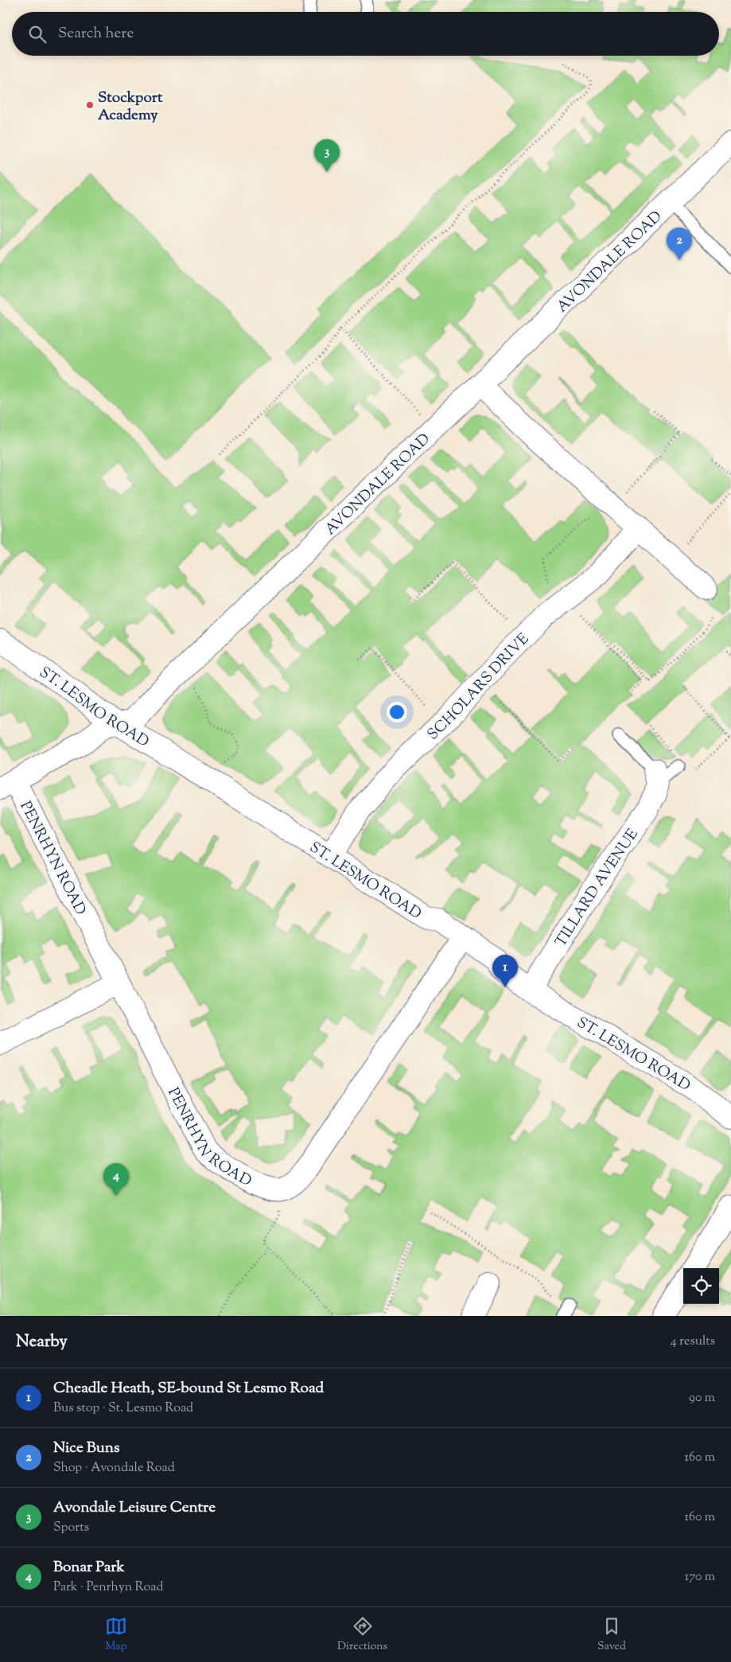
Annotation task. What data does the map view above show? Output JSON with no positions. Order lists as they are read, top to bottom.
{
  "streets": {
    "street": [
      "AVONDALE ROAD",
      "SCHOLARS DRIVE",
      "ST. LESMO ROAD",
      "PENRHYN ROAD",
      "TILLARD AVENUE"
    ]
  },
  "crossings": [
    ["AVONDALE ROAD", "ST. LESMO ROAD"],
    ["AVONDALE ROAD", "PENRHYN ROAD"],
    ["SCHOLARS DRIVE", "ST. LESMO ROAD"],
    ["ST. LESMO ROAD", "TILLARD AVENUE"]
  ],
  "places": ["Stockport Academy"],
  "page": {
    "search": "Search here",
    "pins": [
      "3",
      "2",
      "1",
      "4"
    ],
    "heading": ["Nearby", "4 results"],
    "list": [
      {
        "mark": "1",
        "name": "Cheadle Heath, SE-bound St Lesmo Road",
        "note": "Bus stop · St. Lesmo Road",
        "value": "90 m"
      },
      {
        "mark": "2",
        "name": "Nice Buns",
        "note": "Shop · Avondale Road",
        "value": "160 m"
      },
      {
        "mark": "3",
        "name": "Avondale Leisure Centre",
        "note": "Sports",
        "value": "160 m"
      },
      {
        "mark": "4",
        "name": "Bonar Park",
        "note": "Park · Penrhyn Road",
        "value": "170 m"
      }
    ],
    "nav": ["Map", "Directions", "Saved"]
  }
}
